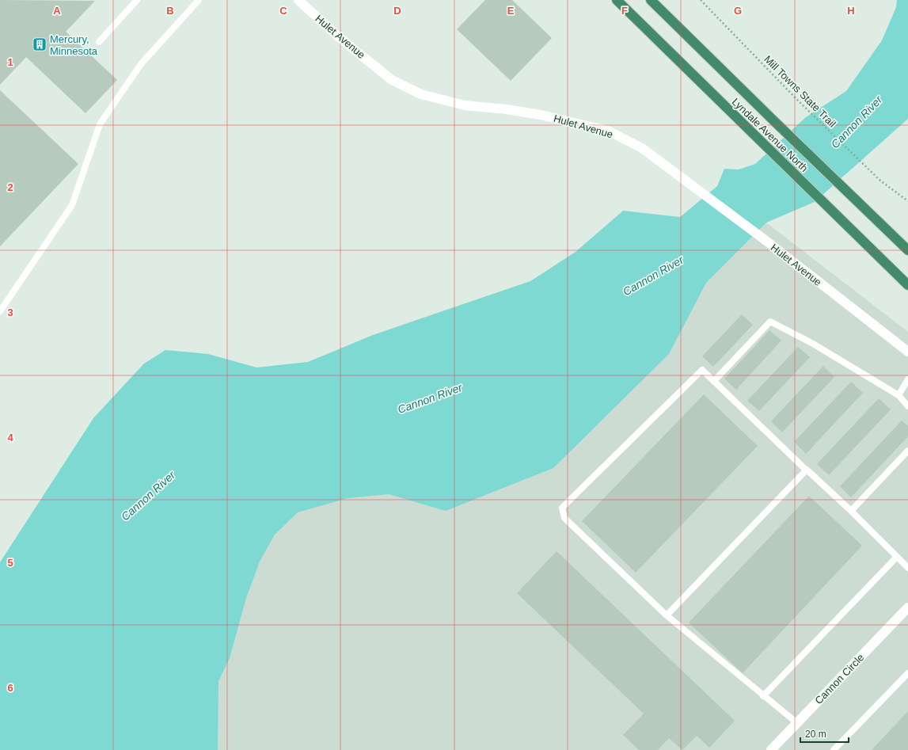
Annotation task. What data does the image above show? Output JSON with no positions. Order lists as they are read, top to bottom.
{
  "streets": {
    "highway": ["Lyndale Avenue North"],
    "street": ["Hulet Avenue", "Cannon Circle"],
    "path": ["Mill Towns State Trail"]
  },
  "water": ["Cannon River"],
  "places": {
    "building": ["Mercury, Minnesota"]
  },
  "scale_bar": "20 m",
  "grid": {
    "columns": [
      "A",
      "B",
      "C",
      "D",
      "E",
      "F",
      "G",
      "H"
    ],
    "rows": [
      "1",
      "2",
      "3",
      "4",
      "5",
      "6"
    ]
  }
}
